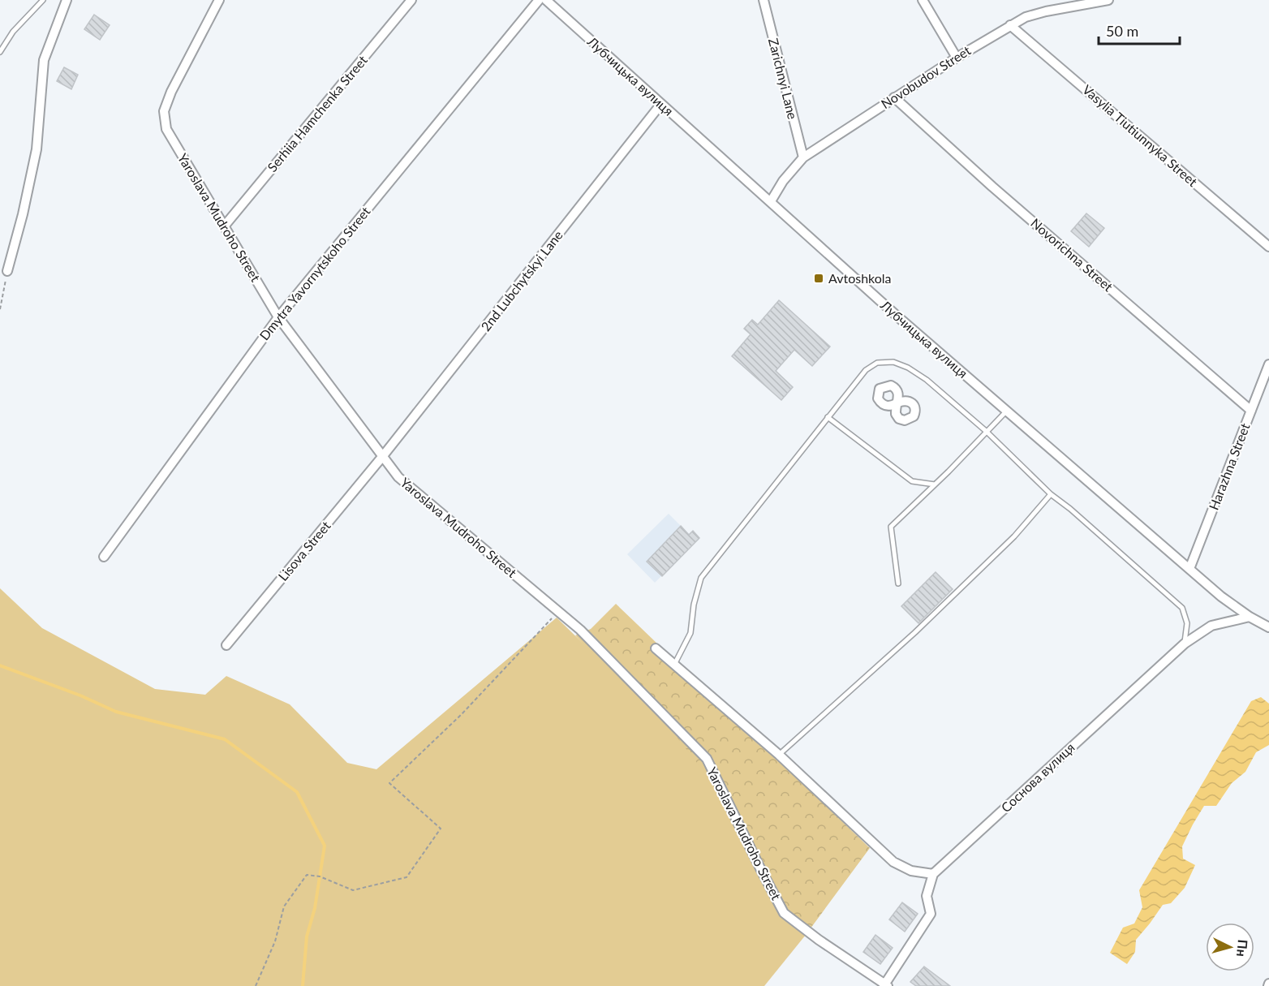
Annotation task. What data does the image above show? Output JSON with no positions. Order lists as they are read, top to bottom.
{
  "streets": {
    "street": [
      "Лубчицька вулиця",
      "Novobudov Street",
      "Zarichnyi Lane",
      "Serhiia Hamchenka Street",
      "Vasylia Tiutiunnyka Street",
      "Yaroslava Mudroho Street",
      "Novorichna Street",
      "Dmytra Yavornytskoho Street",
      "2nd Lubchytskyi Lane",
      "Harazhna Street",
      "Lisova Street",
      "Соснова вулиця"
    ]
  },
  "crossings": [
    ["Лубчицька вулиця", "Novobudov Street"],
    ["Лубчицька вулиця", "2nd Lubchytskyi Lane"],
    ["Лубчицька вулиця", "Harazhna Street"],
    ["Лубчицька вулиця", "Соснова вулиця"],
    ["Novobudov Street", "Zarichnyi Lane"],
    ["Novobudov Street", "Vasylia Tiutiunnyka Street"],
    ["Novobudov Street", "Novorichna Street"],
    ["Serhiia Hamchenka Street", "Yaroslava Mudroho Street"],
    ["Yaroslava Mudroho Street", "Dmytra Yavornytskoho Street"],
    ["Yaroslava Mudroho Street", "2nd Lubchytskyi Lane"],
    ["Yaroslava Mudroho Street", "Lisova Street"],
    ["Novorichna Street", "Harazhna Street"],
    ["2nd Lubchytskyi Lane", "Lisova Street"]
  ],
  "places": {
    "transit": ["Avtoshkola"]
  },
  "scale_bar": "50 m",
  "north": "right"
}
